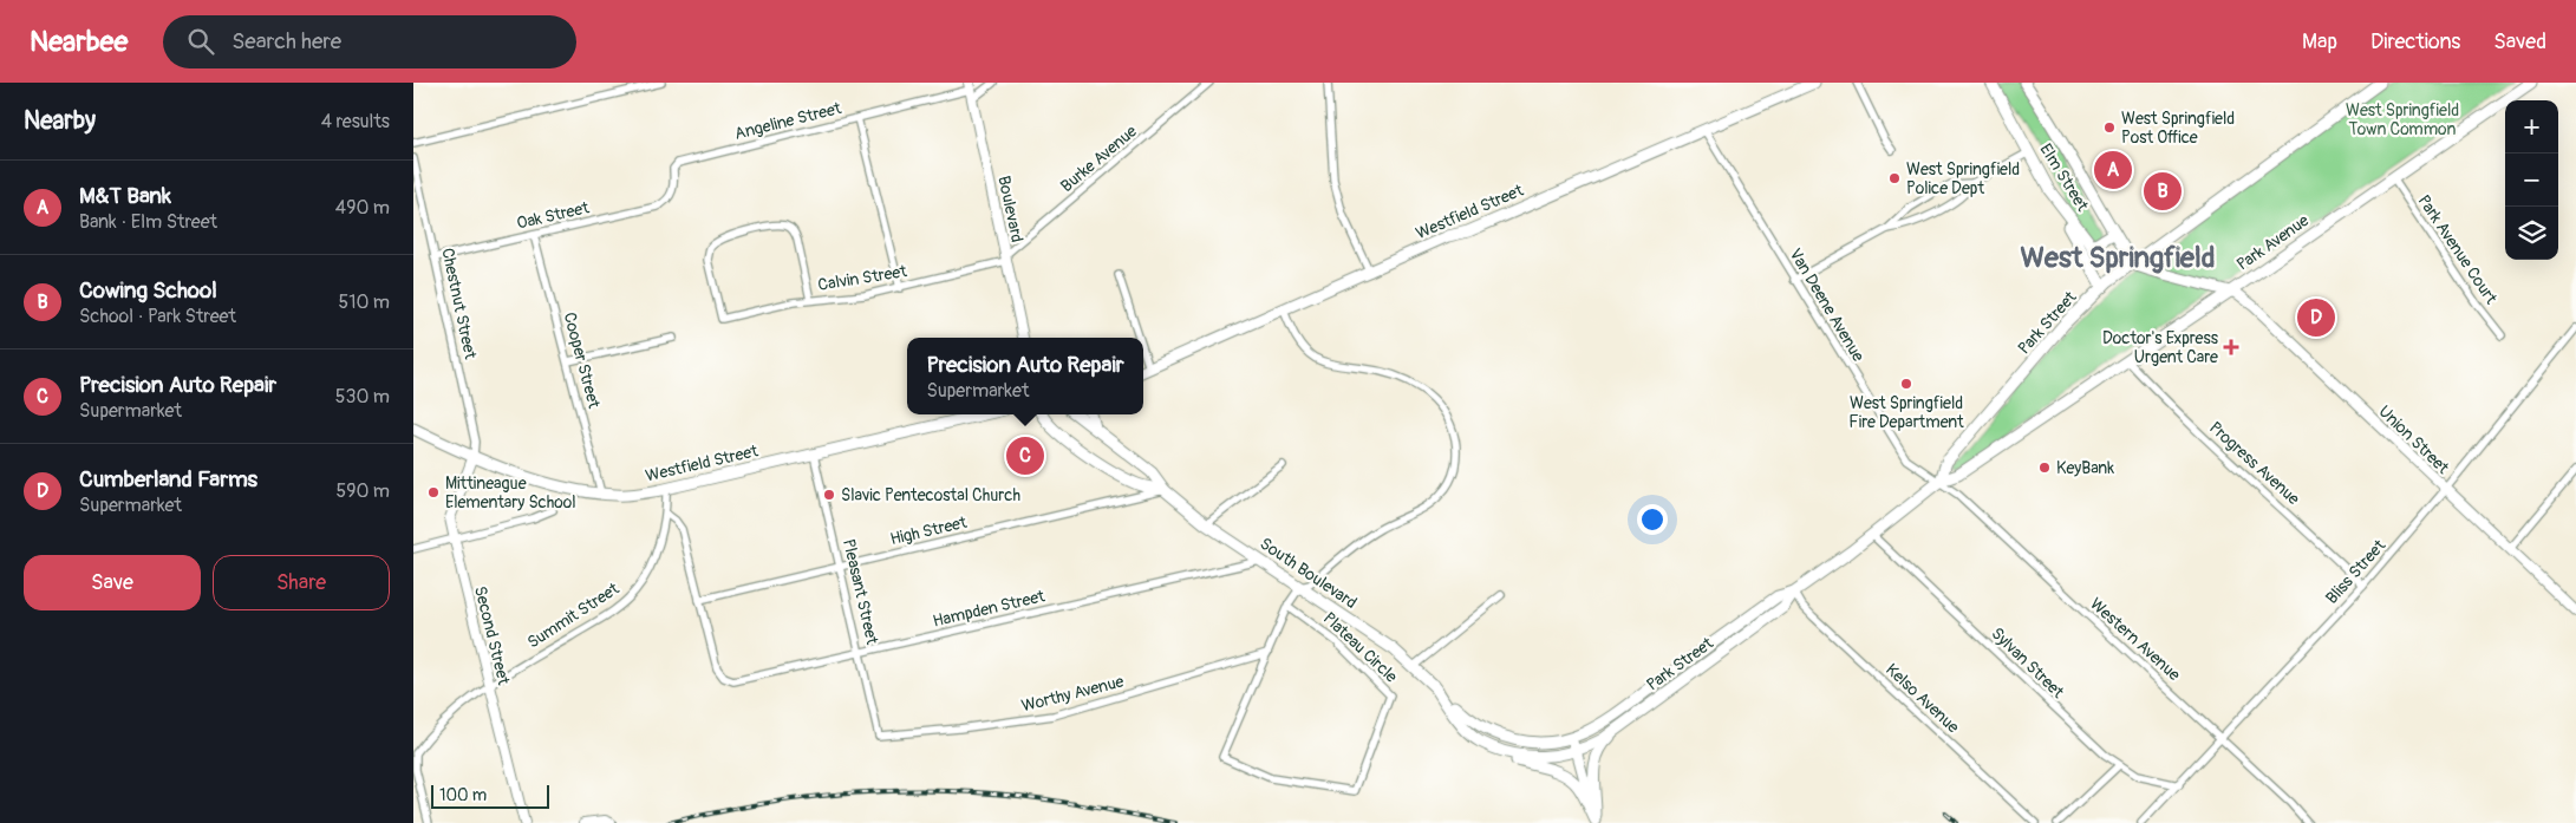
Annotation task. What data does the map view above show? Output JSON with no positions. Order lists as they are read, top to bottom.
{
  "streets": {
    "main road": [
      "Elm Street",
      "Boulevard",
      "Westfield Street",
      "Park Avenue",
      "Park Street",
      "Union Street",
      "South Boulevard",
      "Second Street"
    ],
    "street": [
      "Angeline Street",
      "Burke Avenue",
      "Oak Street",
      "Park Avenue Court",
      "Calvin Street",
      "Chestnut Street",
      "Van Deene Avenue",
      "Cooper Street",
      "Progress Avenue",
      "High Street",
      "Bliss Street",
      "Pleasant Street",
      "Hampden Street",
      "Summit Street",
      "Western Avenue",
      "Plateau Circle",
      "Sylvan Street",
      "Worthy Avenue",
      "Kelso Avenue"
    ]
  },
  "crossings": [
    ["Angeline Street", "Boulevard"],
    ["Angeline Street", "Oak Street"],
    ["Burke Avenue", "Boulevard"],
    ["Burke Avenue", "Calvin Street"],
    ["Elm Street", "Park Avenue"],
    ["Elm Street", "Park Street"],
    ["Elm Street", "Union Street"],
    ["Boulevard", "Calvin Street"],
    ["Westfield Street", "Chestnut Street"],
    ["Westfield Street", "Van Deene Avenue"],
    ["Westfield Street", "Cooper Street"],
    ["Westfield Street", "Pleasant Street"],
    ["Westfield Street", "Summit Street"],
    ["Westfield Street", "Second Street"],
    ["Oak Street", "Chestnut Street"],
    ["Oak Street", "Cooper Street"],
    ["Park Avenue", "Park Avenue Court"],
    ["Park Avenue", "Van Deene Avenue"],
    ["Park Avenue", "Park Street"],
    ["Park Avenue", "Union Street"],
    ["Park Avenue", "Progress Avenue"],
    ["Park Avenue", "Western Avenue"],
    ["Chestnut Street", "Second Street"],
    ["Van Deene Avenue", "Park Street"],
    ["Van Deene Avenue", "Western Avenue"],
    ["Park Street", "South Boulevard"],
    ["Park Street", "Western Avenue"],
    ["Park Street", "Sylvan Street"],
    ["Park Street", "Kelso Avenue"],
    ["Union Street", "Bliss Street"],
    ["Progress Avenue", "Bliss Street"],
    ["High Street", "South Boulevard"],
    ["High Street", "Pleasant Street"],
    ["High Street", "Hampden Street"],
    ["Bliss Street", "Western Avenue"],
    ["Bliss Street", "Sylvan Street"],
    ["South Boulevard", "Hampden Street"],
    ["Pleasant Street", "Hampden Street"],
    ["Pleasant Street", "Worthy Avenue"],
    ["Summit Street", "Second Street"],
    ["Plateau Circle", "Worthy Avenue"]
  ],
  "districts": ["West Springfield"],
  "parks": ["West Springfield Town Common"],
  "places": {
    "other": [
      "West Springfield Post Office",
      "West Springfield Police Dept",
      "West Springfield Fire Department",
      "KeyBank",
      "Mittineague Elementary School",
      "Slavic Pentecostal Church"
    ],
    "health": ["Doctor's Express Urgent Care"]
  },
  "scale_bar": "100 m",
  "page": {
    "header": "Nearbee",
    "search": "Search here",
    "nav": ["Map", "Directions", "Saved"],
    "heading": ["Nearby", "4 results"],
    "map_buttons": ["+", "−"],
    "pins": [
      "A",
      "B",
      "D",
      "C"
    ],
    "list": [
      {
        "mark": "A",
        "name": "M&T Bank",
        "note": "Bank · Elm Street",
        "value": "490 m"
      },
      {
        "mark": "B",
        "name": "Cowing School",
        "note": "School · Park Street",
        "value": "510 m"
      },
      {
        "mark": "C",
        "name": "Precision Auto Repair",
        "note": "Supermarket",
        "value": "530 m"
      },
      {
        "mark": "D",
        "name": "Cumberland Farms",
        "note": "Supermarket",
        "value": "590 m"
      }
    ],
    "popup": ["Precision Auto Repair", "Supermarket"],
    "buttons": ["Save", "Share"],
    "scale": "100 m"
  }
}
